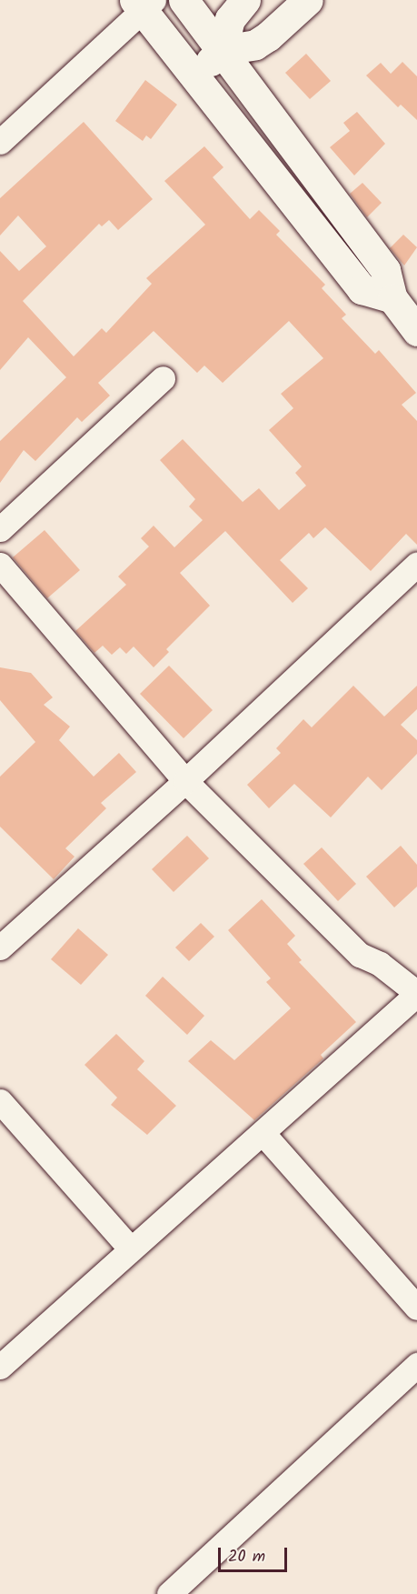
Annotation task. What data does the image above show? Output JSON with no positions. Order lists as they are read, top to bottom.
{
  "scale_bar": "20 m"
}
